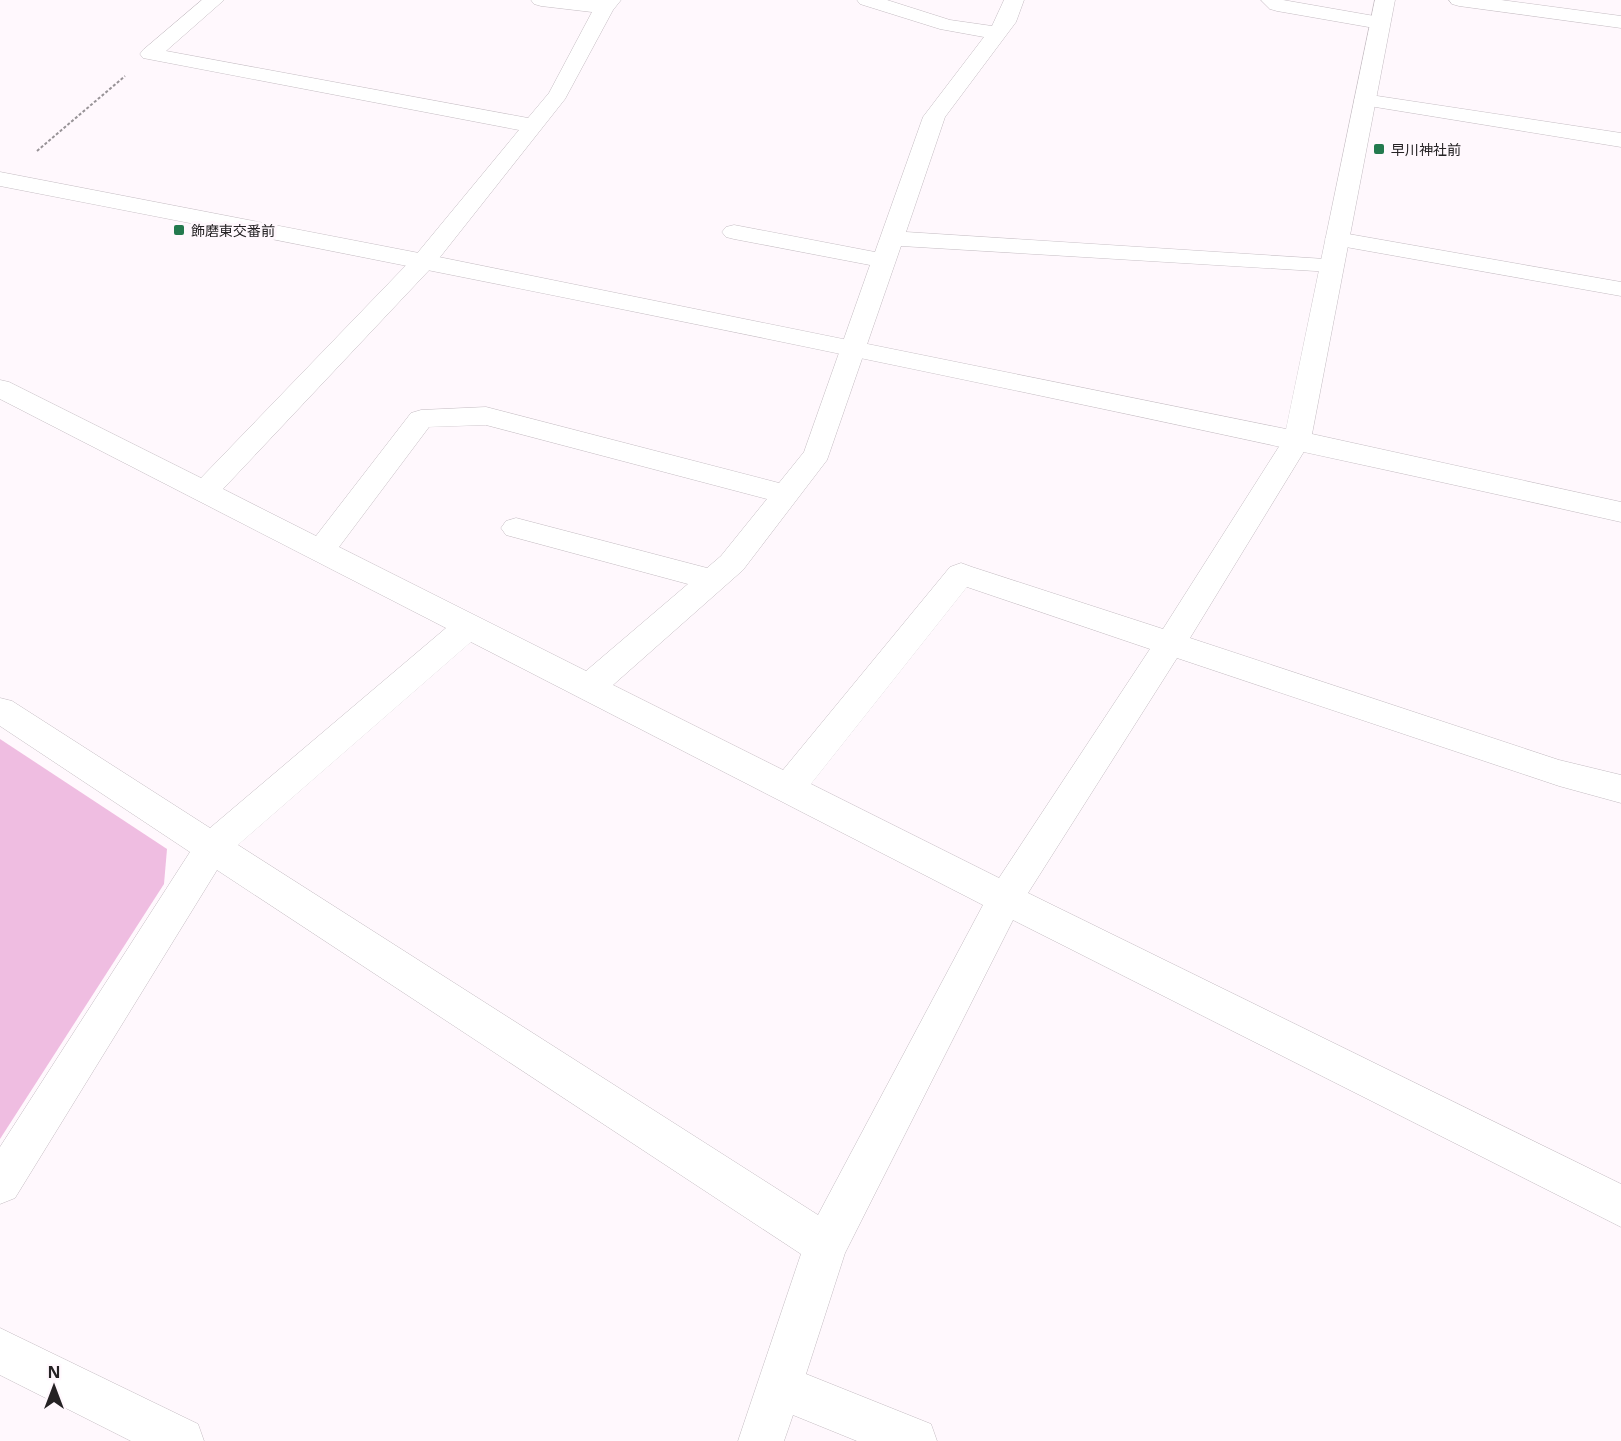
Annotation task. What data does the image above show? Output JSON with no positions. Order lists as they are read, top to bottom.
{
  "places": {
    "transit": ["早川神社前", "飾磨東交番前"]
  },
  "north": "top"
}
